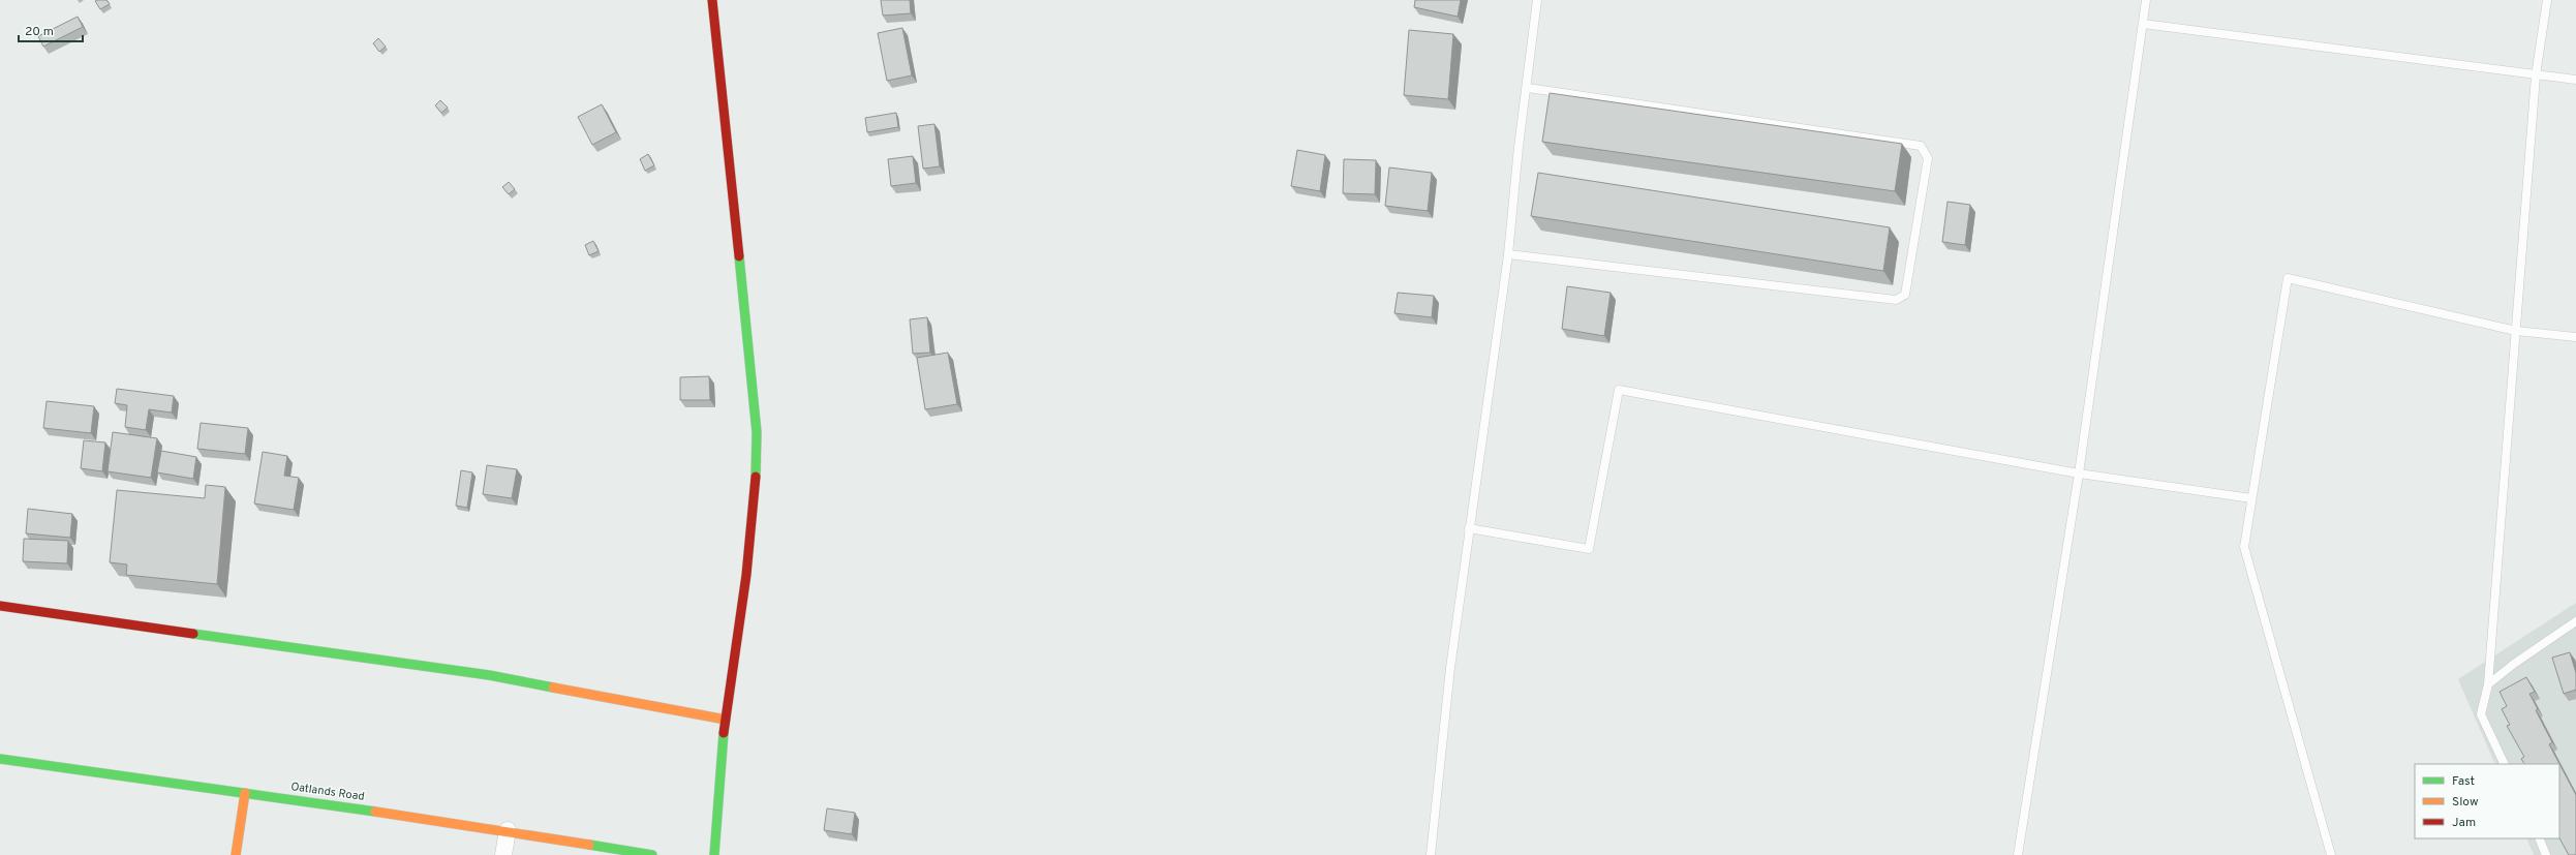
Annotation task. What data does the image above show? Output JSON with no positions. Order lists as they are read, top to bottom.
{
  "streets": {
    "street": ["Oatlands Road"]
  },
  "legend": ["Fast", "Slow", "Jam"],
  "scale_bar": "20 m"
}
